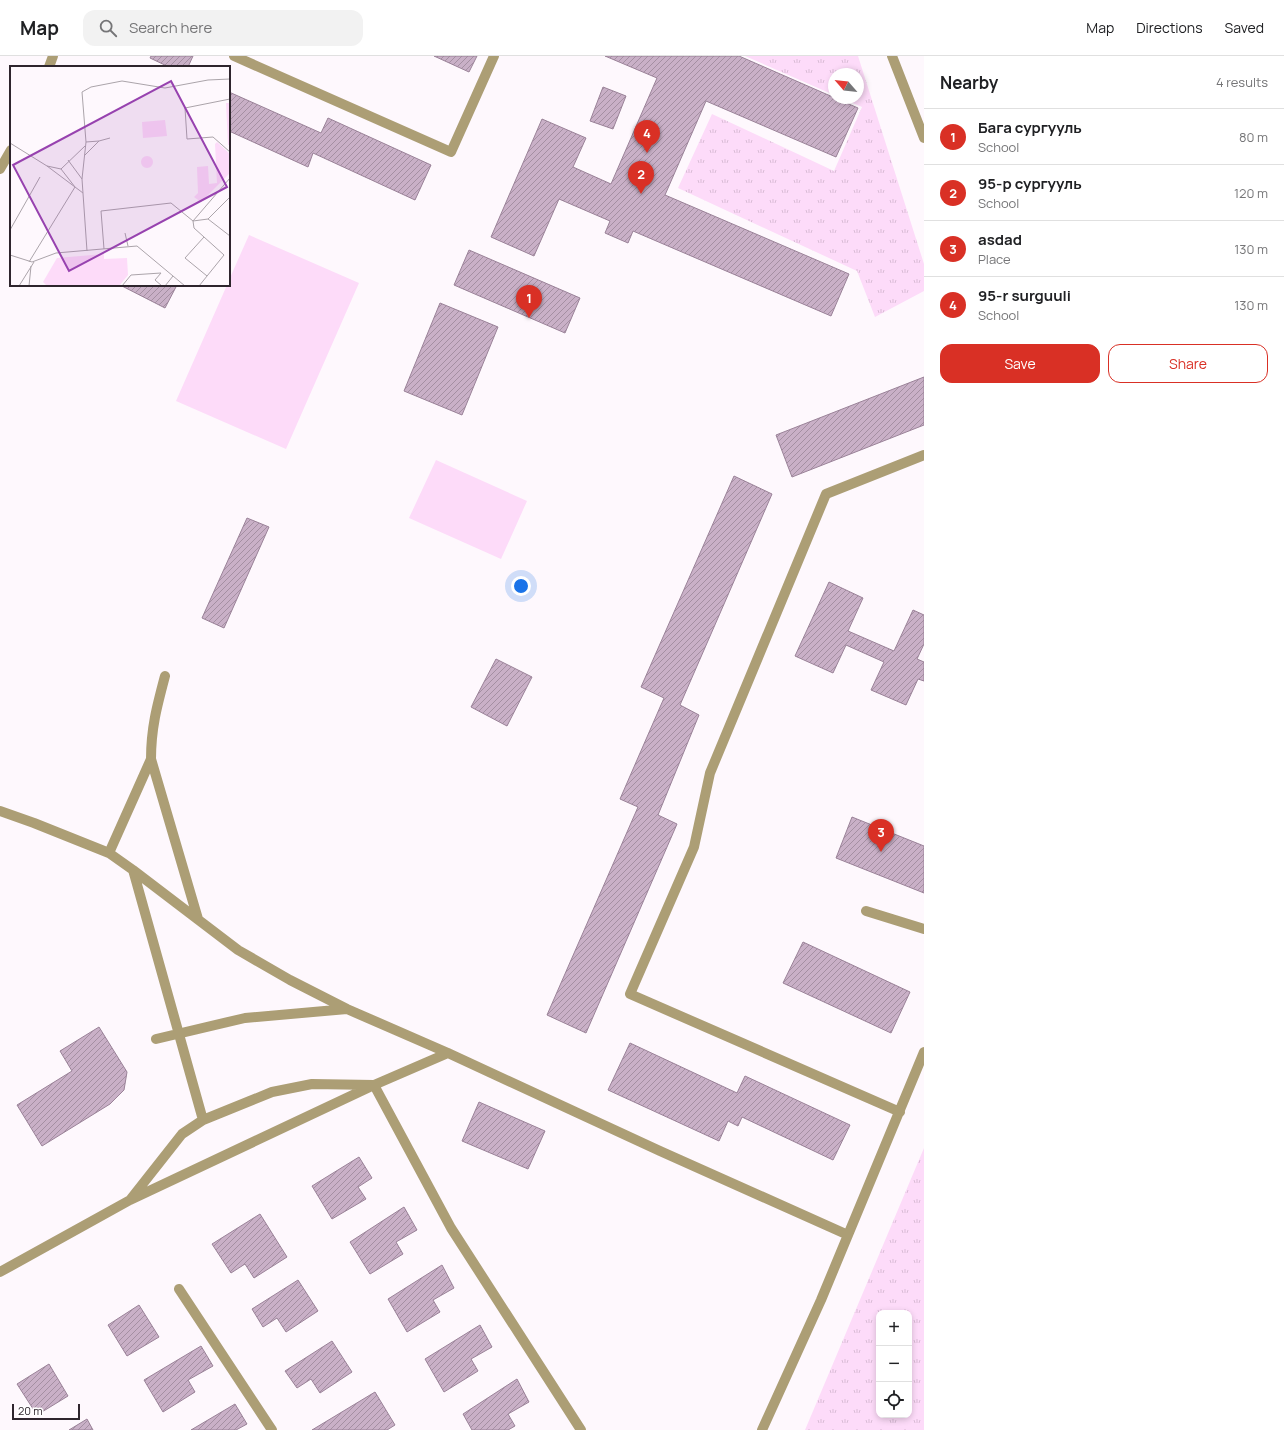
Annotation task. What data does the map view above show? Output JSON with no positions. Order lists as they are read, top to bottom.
{
  "scale_bar": "20 m",
  "north": "top left",
  "page": {
    "header": "Map",
    "search": "Search here",
    "nav": ["Map", "Directions", "Saved"],
    "heading": ["Nearby", "4 results"],
    "list": [
      {
        "mark": "1",
        "name": "Бага сургууль",
        "note": "School",
        "value": "80 m"
      },
      {
        "mark": "2",
        "name": "95-р сургууль",
        "note": "School",
        "value": "120 m"
      },
      {
        "mark": "3",
        "name": "asdad",
        "note": "Place",
        "value": "130 m"
      },
      {
        "mark": "4",
        "name": "95-r surguuli",
        "note": "School",
        "value": "130 m"
      }
    ],
    "pins": [
      "4",
      "2",
      "1",
      "3"
    ],
    "buttons": ["Save", "Share"],
    "map_buttons": ["+", "−"],
    "scale": "20 m"
  }
}
